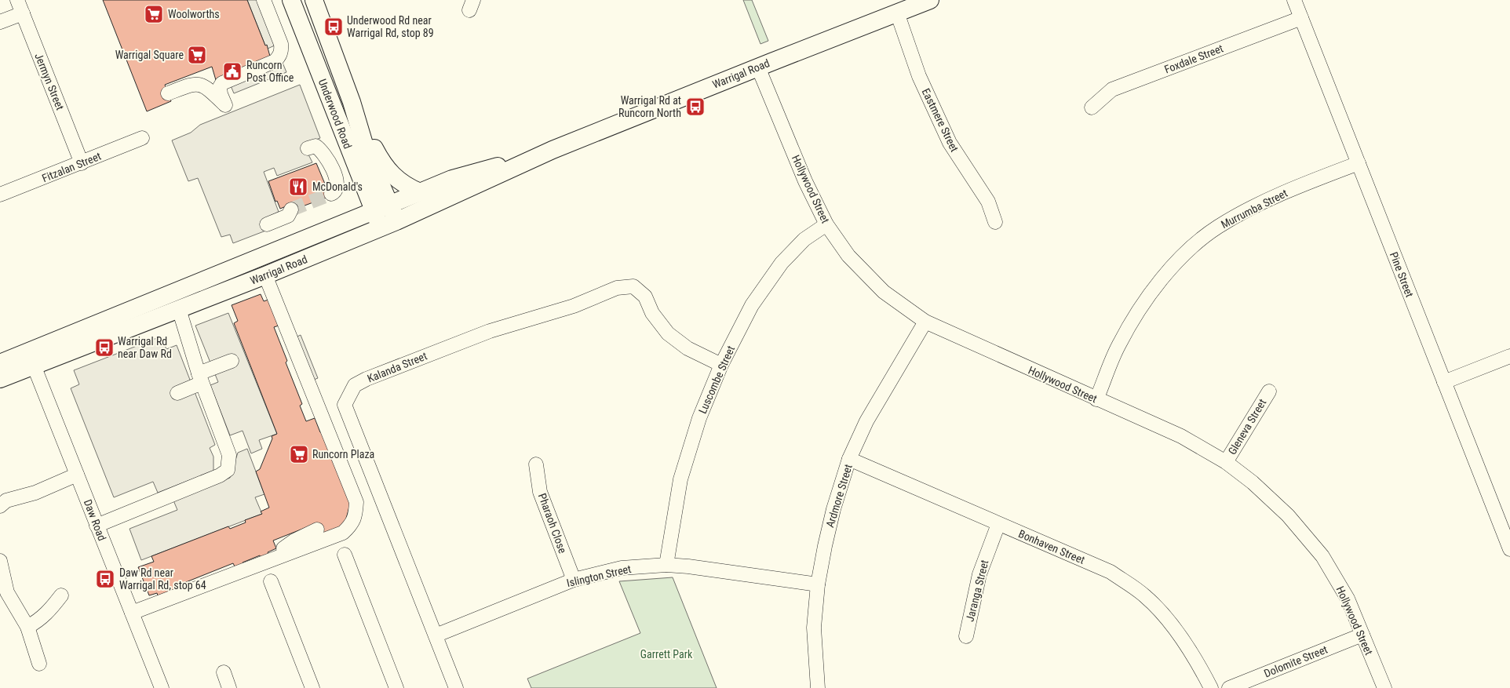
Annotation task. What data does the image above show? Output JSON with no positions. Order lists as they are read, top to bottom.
{
  "streets": {
    "main road": ["Warrigal Road", "Underwood Road"],
    "street": [
      "Foxdale Street",
      "Jermyn Street",
      "Eastmere Street",
      "Fitzalan Street",
      "Hollywood Street",
      "Murrumba Street",
      "Pine Street",
      "Kalanda Street",
      "Luscombe Street",
      "Gleneva Street",
      "Ardmore Street",
      "Daw Road",
      "Pharaoh Close",
      "Bonhaven Street",
      "Islington Street",
      "Jaranga Street",
      "Dolomite Street"
    ]
  },
  "crossings": [
    ["Foxdale Street", "Pine Street"],
    ["Warrigal Road", "Underwood Road"],
    ["Warrigal Road", "Eastmere Street"],
    ["Warrigal Road", "Hollywood Street"],
    ["Warrigal Road", "Daw Road"],
    ["Jermyn Street", "Fitzalan Street"],
    ["Hollywood Street", "Murrumba Street"],
    ["Hollywood Street", "Luscombe Street"],
    ["Hollywood Street", "Gleneva Street"],
    ["Hollywood Street", "Ardmore Street"],
    ["Hollywood Street", "Dolomite Street"],
    ["Murrumba Street", "Pine Street"],
    ["Kalanda Street", "Luscombe Street"],
    ["Kalanda Street", "Islington Street"],
    ["Luscombe Street", "Islington Street"],
    ["Ardmore Street", "Bonhaven Street"],
    ["Ardmore Street", "Islington Street"],
    ["Pharaoh Close", "Islington Street"],
    ["Bonhaven Street", "Jaranga Street"]
  ],
  "parks": ["Garrett Park"],
  "places": {
    "supermarket": ["Woolworths", "Warrigal Square", "Runcorn Plaza"],
    "bus stop": [
      "Underwood Rd near Warrigal Rd, stop 89",
      "Warrigal Rd at Runcorn North",
      "Warrigal Rd near Daw Rd",
      "Daw Rd near Warrigal Rd, stop 64"
    ],
    "public building": ["Runcorn Post Office"],
    "restaurant": ["McDonald's"]
  }
}
